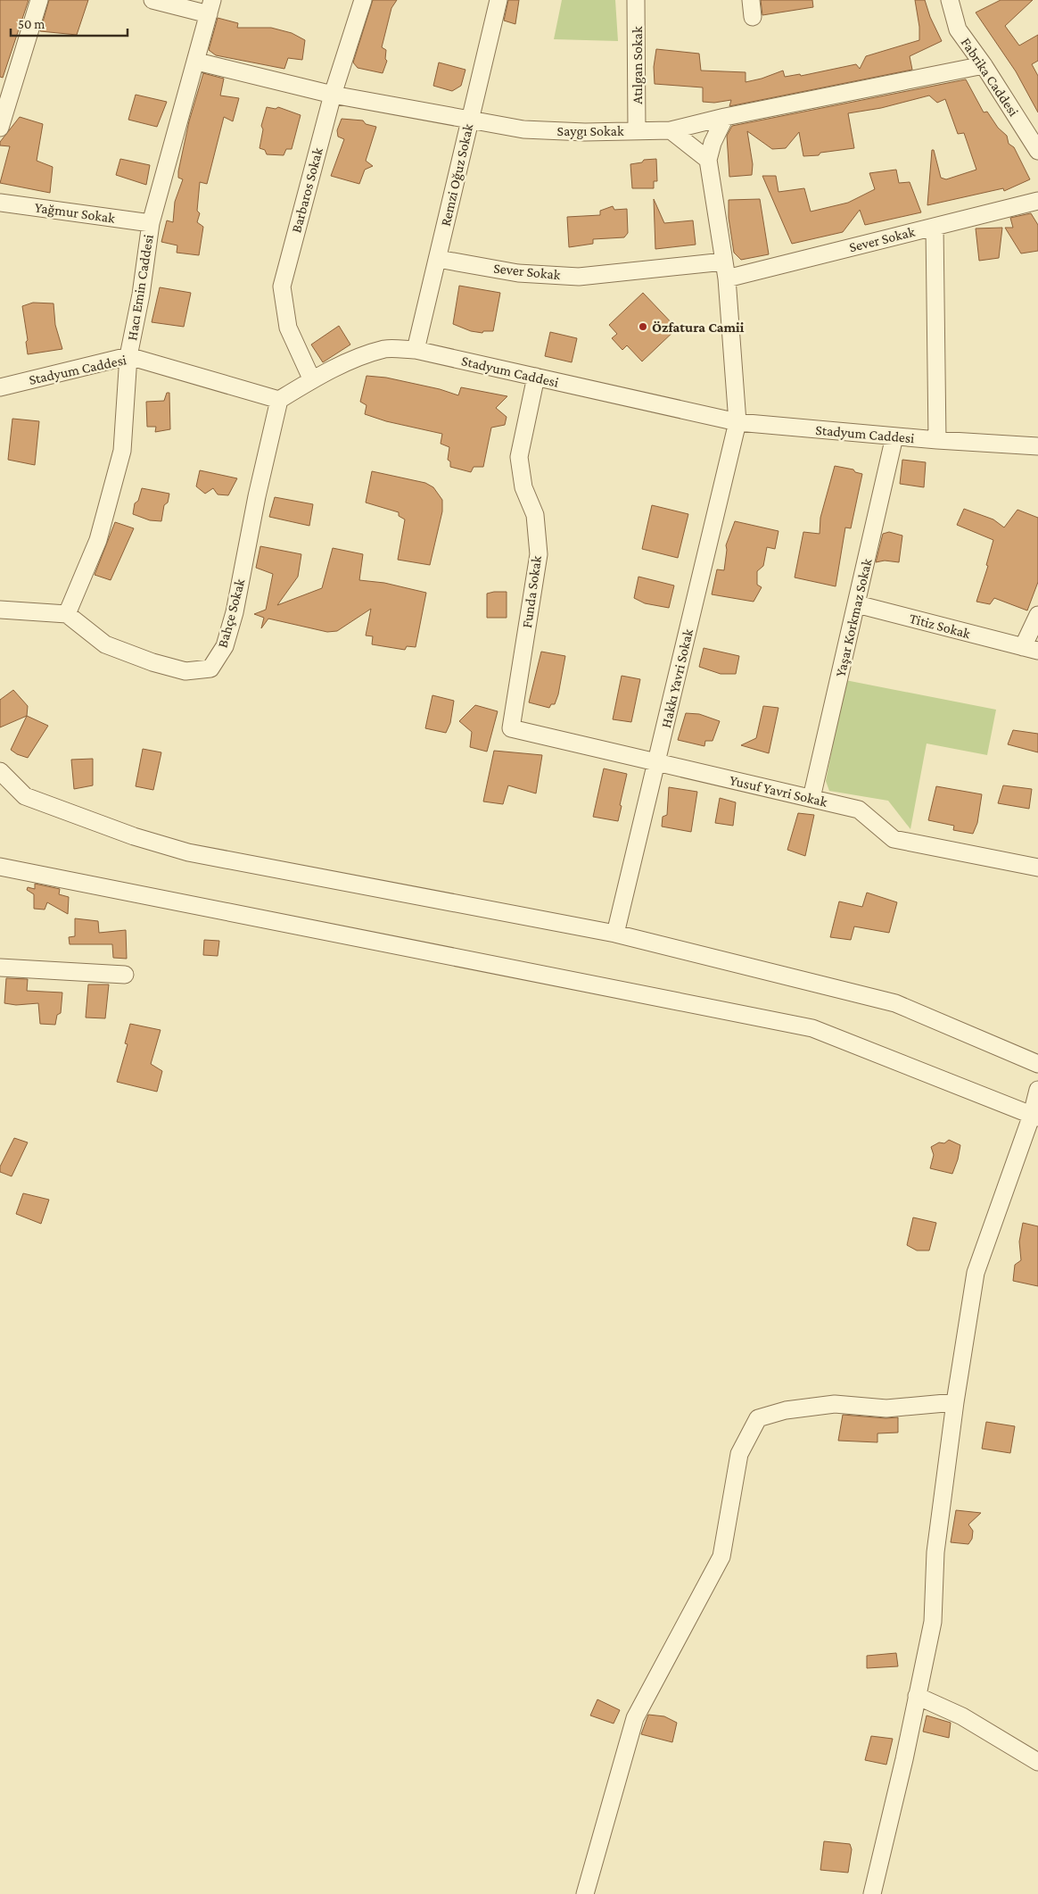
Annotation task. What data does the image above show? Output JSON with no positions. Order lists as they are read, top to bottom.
{
  "streets": {
    "street": [
      "Atılgan Sokak",
      "Fabrika Caddesi",
      "Saygı Sokak",
      "Remzi Oğuz Sokak",
      "Barbaros Sokak",
      "Yağmur Sokak",
      "Sever Sokak",
      "Hacı Emin Caddesi",
      "Stadyum Caddesi",
      "Funda Sokak",
      "Bahçe Sokak",
      "Yaşar Korkmaz Sokak",
      "Titiz Sokak",
      "Hakkı Yavri Sokak",
      "Yusuf Yavri Sokak"
    ]
  },
  "crossings": [
    ["Atılgan Sokak", "Saygı Sokak"],
    ["Fabrika Caddesi", "Saygı Sokak"],
    ["Saygı Sokak", "Remzi Oğuz Sokak"],
    ["Saygı Sokak", "Barbaros Sokak"],
    ["Saygı Sokak", "Hacı Emin Caddesi"],
    ["Remzi Oğuz Sokak", "Sever Sokak"],
    ["Remzi Oğuz Sokak", "Stadyum Caddesi"],
    ["Barbaros Sokak", "Stadyum Caddesi"],
    ["Yağmur Sokak", "Hacı Emin Caddesi"],
    ["Sever Sokak", "Hakkı Yavri Sokak"],
    ["Hacı Emin Caddesi", "Stadyum Caddesi"],
    ["Hacı Emin Caddesi", "Bahçe Sokak"],
    ["Stadyum Caddesi", "Funda Sokak"],
    ["Stadyum Caddesi", "Bahçe Sokak"],
    ["Stadyum Caddesi", "Yaşar Korkmaz Sokak"],
    ["Stadyum Caddesi", "Hakkı Yavri Sokak"],
    ["Funda Sokak", "Yusuf Yavri Sokak"],
    ["Yaşar Korkmaz Sokak", "Titiz Sokak"],
    ["Yaşar Korkmaz Sokak", "Yusuf Yavri Sokak"],
    ["Hakkı Yavri Sokak", "Yusuf Yavri Sokak"]
  ],
  "places": ["Özfatura Camii"],
  "scale_bar": "50 m"
}
